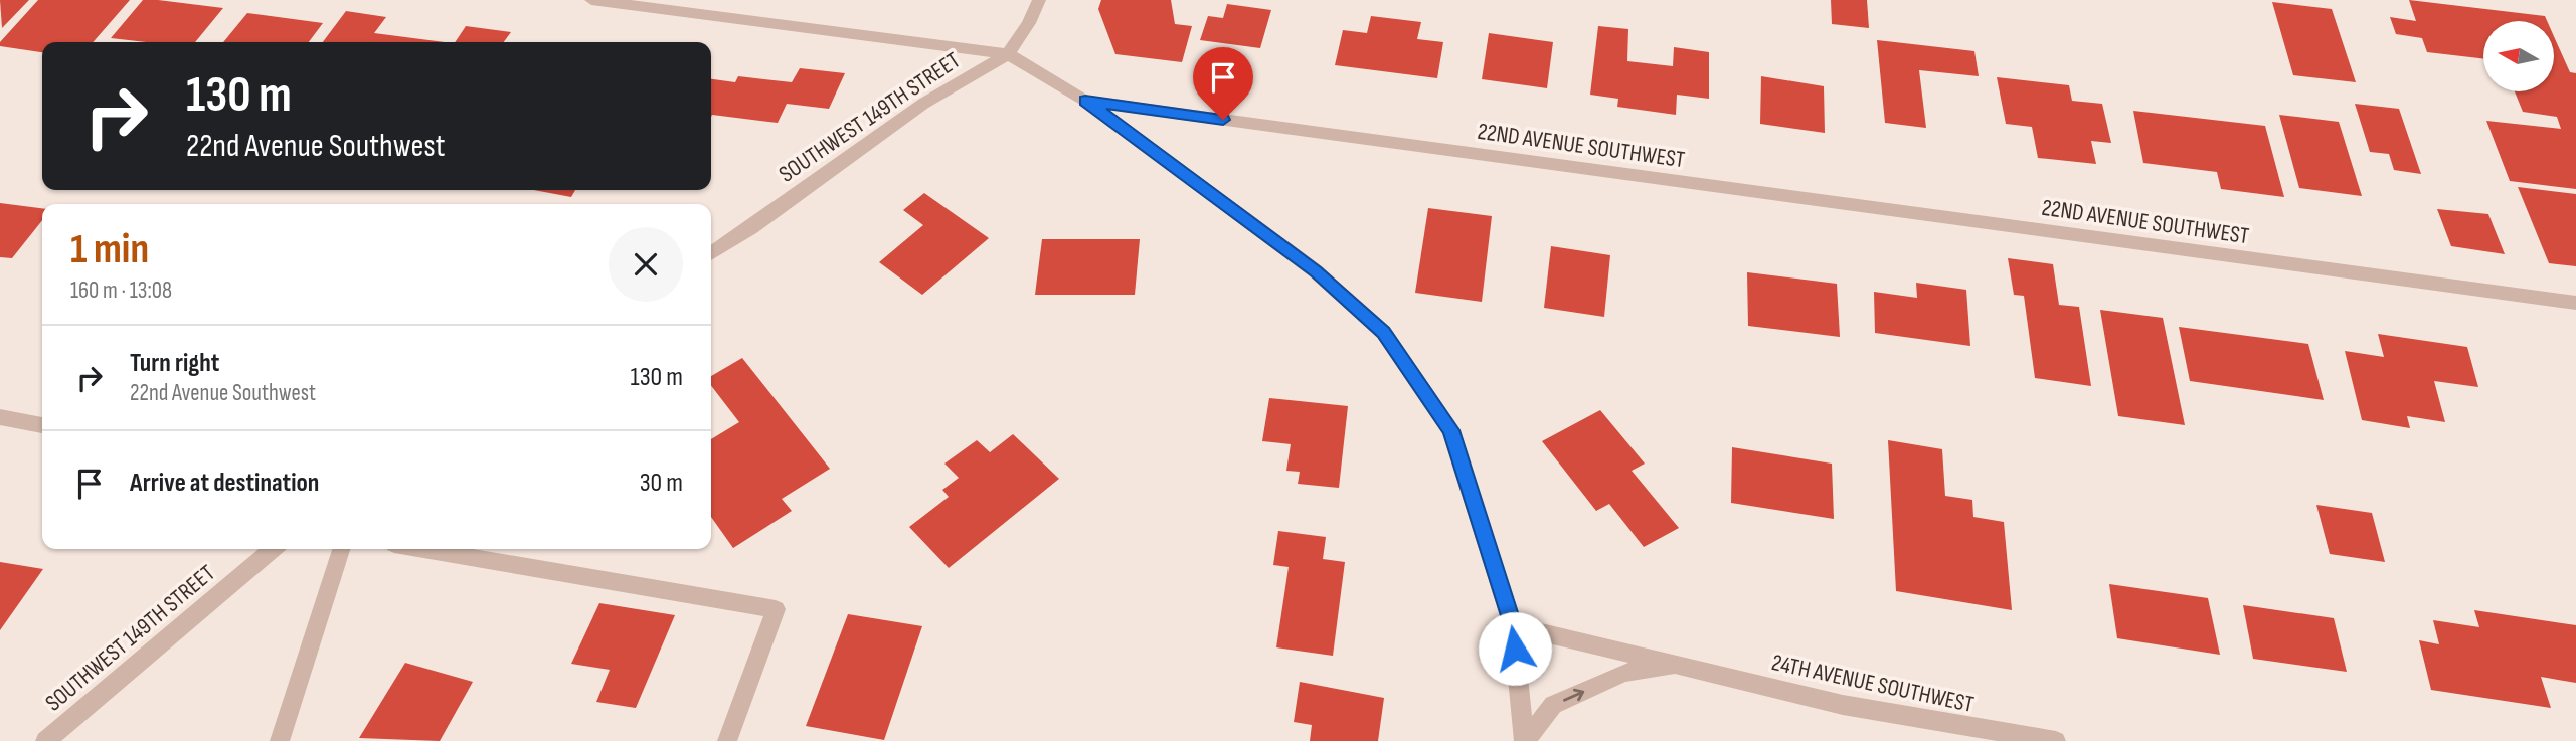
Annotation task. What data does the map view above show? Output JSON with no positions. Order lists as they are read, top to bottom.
{
  "streets": {
    "street": ["SOUTHWEST 149TH STREET", "22ND AVENUE SOUTHWEST", "24TH AVENUE SOUTHWEST"]
  },
  "crossings": [
    ["SOUTHWEST 149TH STREET", "22ND AVENUE SOUTHWEST"]
  ],
  "north": "left",
  "page": {
    "turn": ["130 m", "22nd Avenue Southwest"],
    "heading": ["1 min", "160 m · 13:08"],
    "list": [
      {
        "name": "Turn right",
        "note": "22nd Avenue Southwest",
        "value": "130 m"
      },
      {
        "name": "Arrive at destination",
        "value": "30 m"
      }
    ]
  }
}
